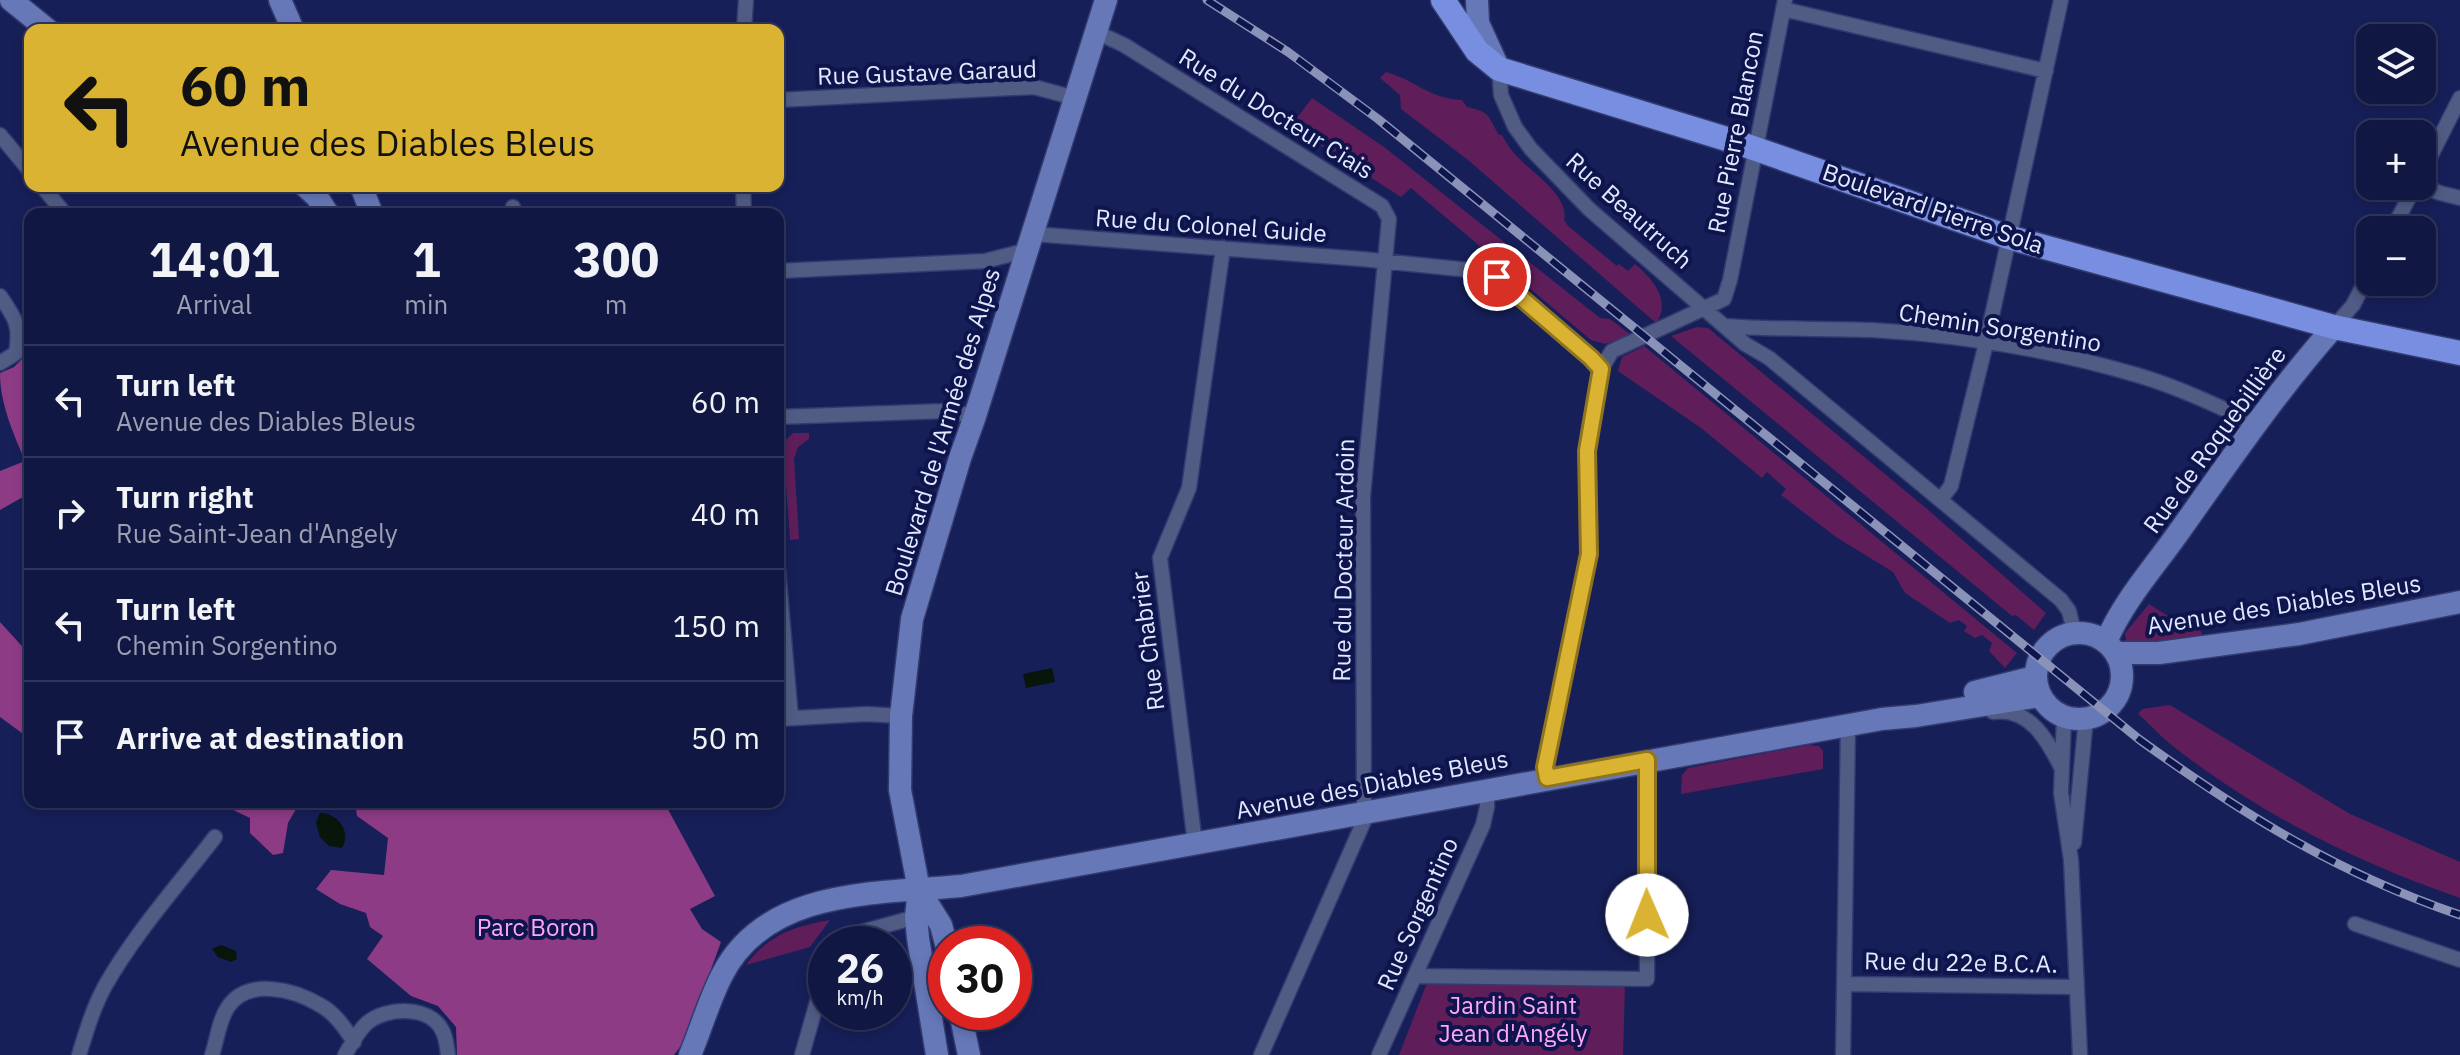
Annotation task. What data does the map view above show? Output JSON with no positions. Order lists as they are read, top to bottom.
{
  "streets": {
    "main road": ["Boulevard Pierre Sola"],
    "street": [
      "Rue Gustave Garaud",
      "Rue du Docteur Ciais",
      "Rue Pierre Blancon",
      "Rue Beautruch",
      "Rue du Colonel Guide",
      "Chemin Sorgentino",
      "Boulevard de l'Armée des Alpes",
      "Rue de Roquebillière",
      "Rue du Docteur Ardoin",
      "Avenue des Diables Bleus",
      "Rue Chabrier",
      "Rue Sorgentino",
      "Rue du 22e B.C.A."
    ]
  },
  "crossings": [
    ["Rue Gustave Garaud", "Boulevard de l'Armée des Alpes"],
    ["Rue du Docteur Ciais", "Rue du Colonel Guide"],
    ["Rue du Docteur Ciais", "Boulevard de l'Armée des Alpes"],
    ["Rue du Docteur Ciais", "Rue du Docteur Ardoin"],
    ["Rue Pierre Blancon", "Boulevard Pierre Sola"],
    ["Rue Pierre Blancon", "Rue Beautruch"],
    ["Boulevard Pierre Sola", "Rue Beautruch"],
    ["Boulevard Pierre Sola", "Rue de Roquebillière"],
    ["Rue Beautruch", "Chemin Sorgentino"],
    ["Rue Beautruch", "Rue de Roquebillière"],
    ["Rue Beautruch", "Avenue des Diables Bleus"],
    ["Rue du Colonel Guide", "Boulevard de l'Armée des Alpes"],
    ["Rue du Colonel Guide", "Rue du Docteur Ardoin"],
    ["Rue du Colonel Guide", "Rue Chabrier"],
    ["Chemin Sorgentino", "Rue de Roquebillière"],
    ["Boulevard de l'Armée des Alpes", "Avenue des Diables Bleus"],
    ["Rue de Roquebillière", "Avenue des Diables Bleus"],
    ["Rue du Docteur Ardoin", "Avenue des Diables Bleus"],
    ["Avenue des Diables Bleus", "Rue Chabrier"],
    ["Avenue des Diables Bleus", "Rue Sorgentino"]
  ],
  "parks": ["Parc Boron", "Jardin Saint Jean d'Angély"],
  "page": {
    "map_buttons": ["+", "−"],
    "turn": ["60 m", "Avenue des Diables Bleus"],
    "eta": [
      "14:01",
      "Arrival",
      "1",
      "min",
      "300",
      "m"
    ],
    "list": [
      {
        "name": "Turn left",
        "note": "Avenue des Diables Bleus",
        "value": "60 m"
      },
      {
        "name": "Turn right",
        "note": "Rue Saint-Jean d'Angely",
        "value": "40 m"
      },
      {
        "name": "Turn left",
        "note": "Chemin Sorgentino",
        "value": "150 m"
      },
      {
        "name": "Arrive at destination",
        "value": "50 m"
      }
    ],
    "speed": "26 km/h",
    "limit": "30"
  }
}
